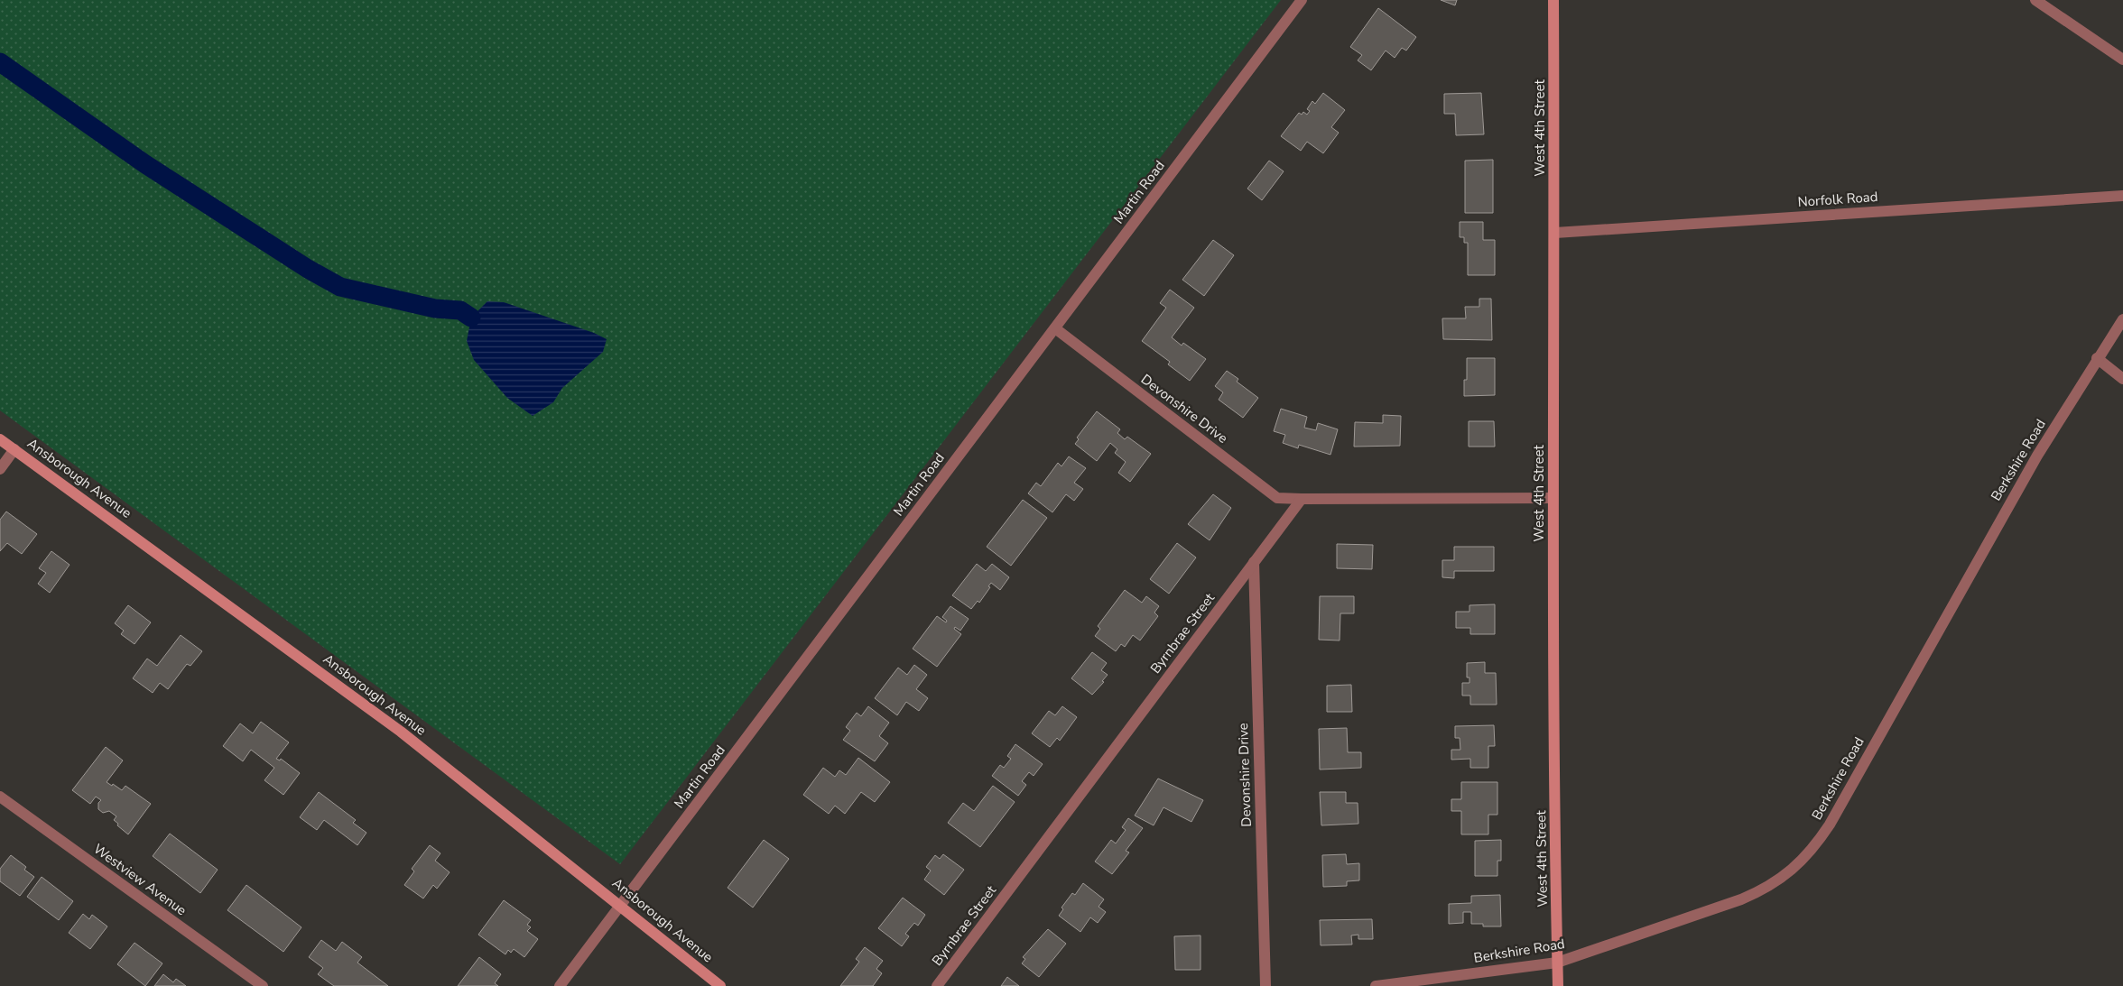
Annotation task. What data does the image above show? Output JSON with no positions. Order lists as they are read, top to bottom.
{
  "streets": {
    "main road": ["West 4th Street", "Ansborough Avenue"],
    "street": [
      "Martin Road",
      "Norfolk Road",
      "Devonshire Drive",
      "Berkshire Road",
      "Byrnbrae Street",
      "Westview Avenue"
    ]
  },
  "crossings": [
    ["West 4th Street", "Norfolk Road"],
    ["West 4th Street", "Berkshire Road"],
    ["Martin Road", "Devonshire Drive"],
    ["Martin Road", "Ansborough Avenue"],
    ["Devonshire Drive", "Byrnbrae Street"]
  ]
}
